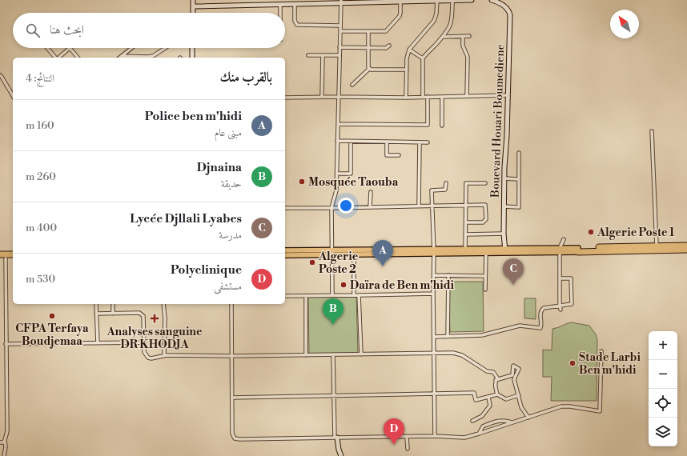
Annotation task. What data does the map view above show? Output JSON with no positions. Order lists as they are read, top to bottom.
{
  "streets": {
    "street": ["Bouevard Houari Boumediene"]
  },
  "places": {
    "other": [
      "Mosquée Taouba",
      "Algerie Poste 1",
      "Algerie Poste 2",
      "Daïra de Ben m'hidi",
      "CFPA Terfaya Boudjemaa",
      "Stade Larbi Ben m'hidi"
    ],
    "health": ["Analyses sanguine DR KHODJA"]
  },
  "north": "top left",
  "page": {
    "search": "ابحث هنا",
    "heading": ["بالقرب منك", "النتائج: 4"],
    "list": [
      {
        "mark": "A",
        "name": "Police ben m'hidi",
        "note": "مبنى عام",
        "value": "160 m"
      },
      {
        "mark": "B",
        "name": "Djnaina",
        "note": "حديقة",
        "value": "260 m"
      },
      {
        "mark": "C",
        "name": "Lycée Djllali Lyabes",
        "note": "مدرسة",
        "value": "400 m"
      },
      {
        "mark": "D",
        "name": "Polyclinique",
        "note": "مستشفى",
        "value": "530 m"
      }
    ],
    "pins": [
      "A",
      "C",
      "B",
      "D"
    ],
    "map_buttons": ["+", "−"]
  }
}
